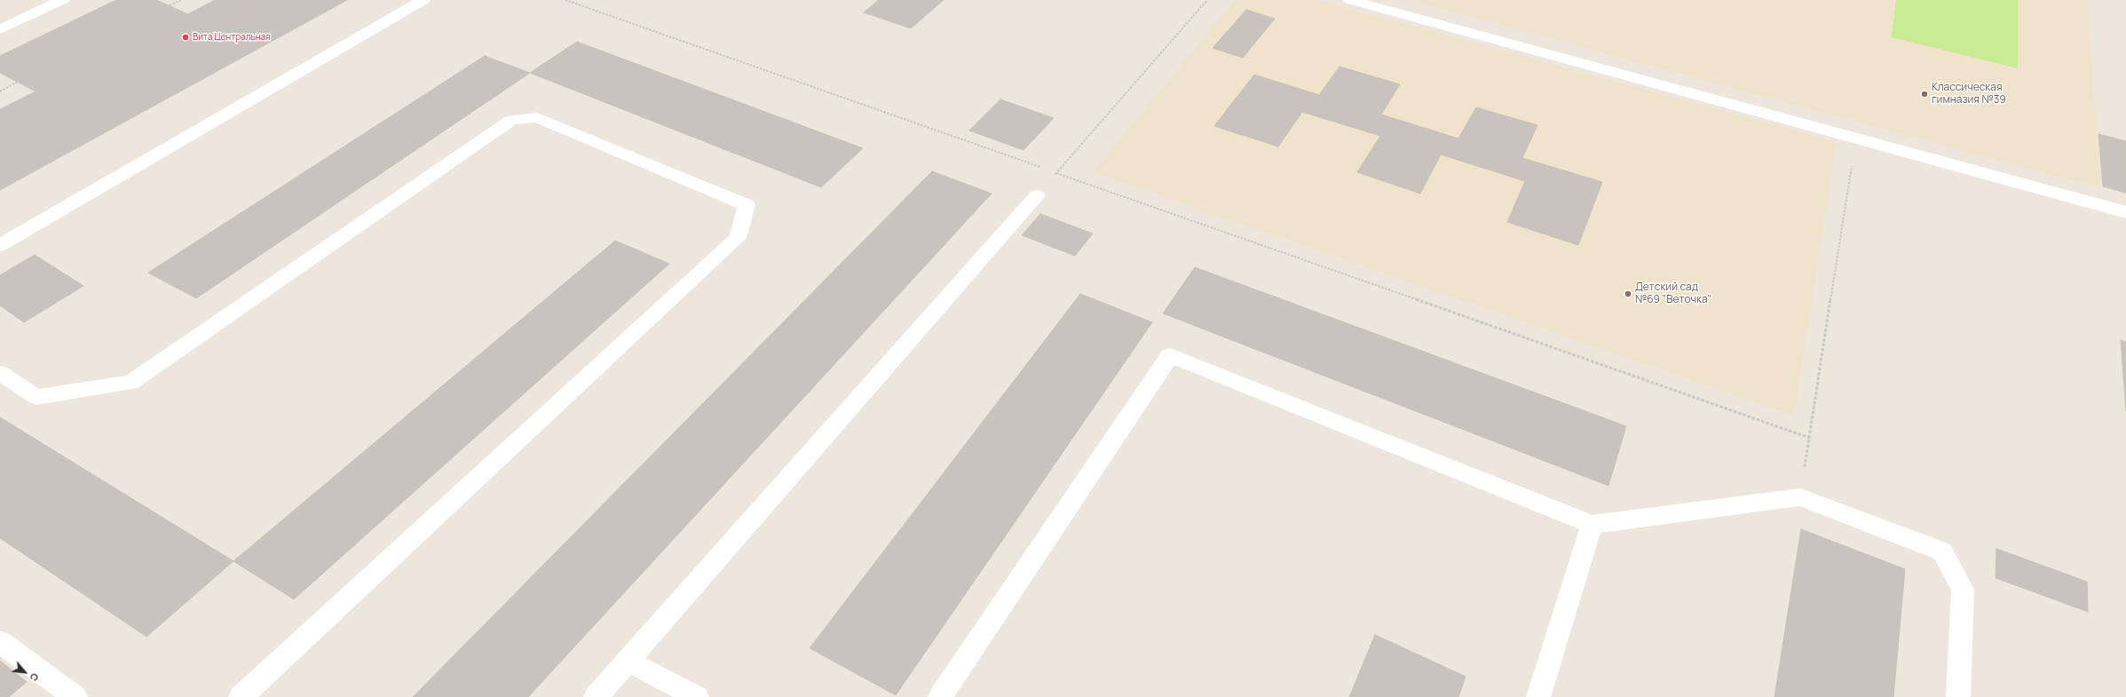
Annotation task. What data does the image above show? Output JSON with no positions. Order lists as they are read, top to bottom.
{
  "places": ["Вита Центральная", "Классическая гимназия №39", "Детский сад №69 \"Веточка\""],
  "north": "bottom right"
}
